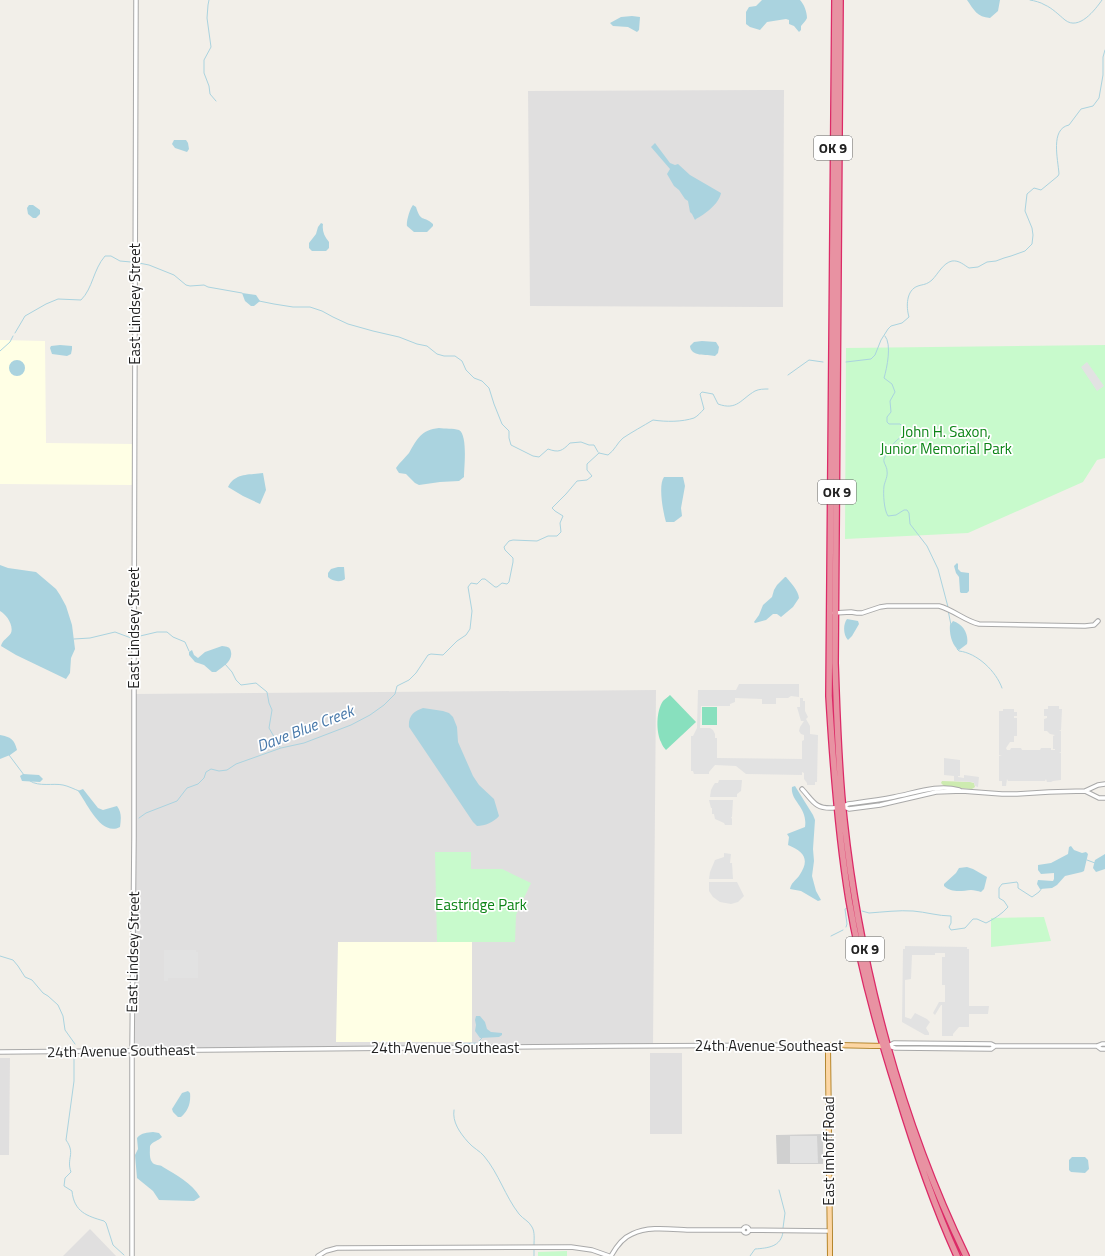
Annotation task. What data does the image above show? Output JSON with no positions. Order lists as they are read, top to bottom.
{
  "streets": {
    "highway": ["OK 9"],
    "main road": ["24th Avenue Southeast", "East Imhoff Road"],
    "street": ["East Lindsey Street"]
  },
  "crossings": [
    ["OK 9", "24th Avenue Southeast"],
    ["East Lindsey Street", "24th Avenue Southeast"],
    ["24th Avenue Southeast", "East Imhoff Road"]
  ],
  "water": ["Dave Blue Creek"],
  "parks": ["John H. Saxon, Junior Memorial Park", "Eastridge Park"]
}
